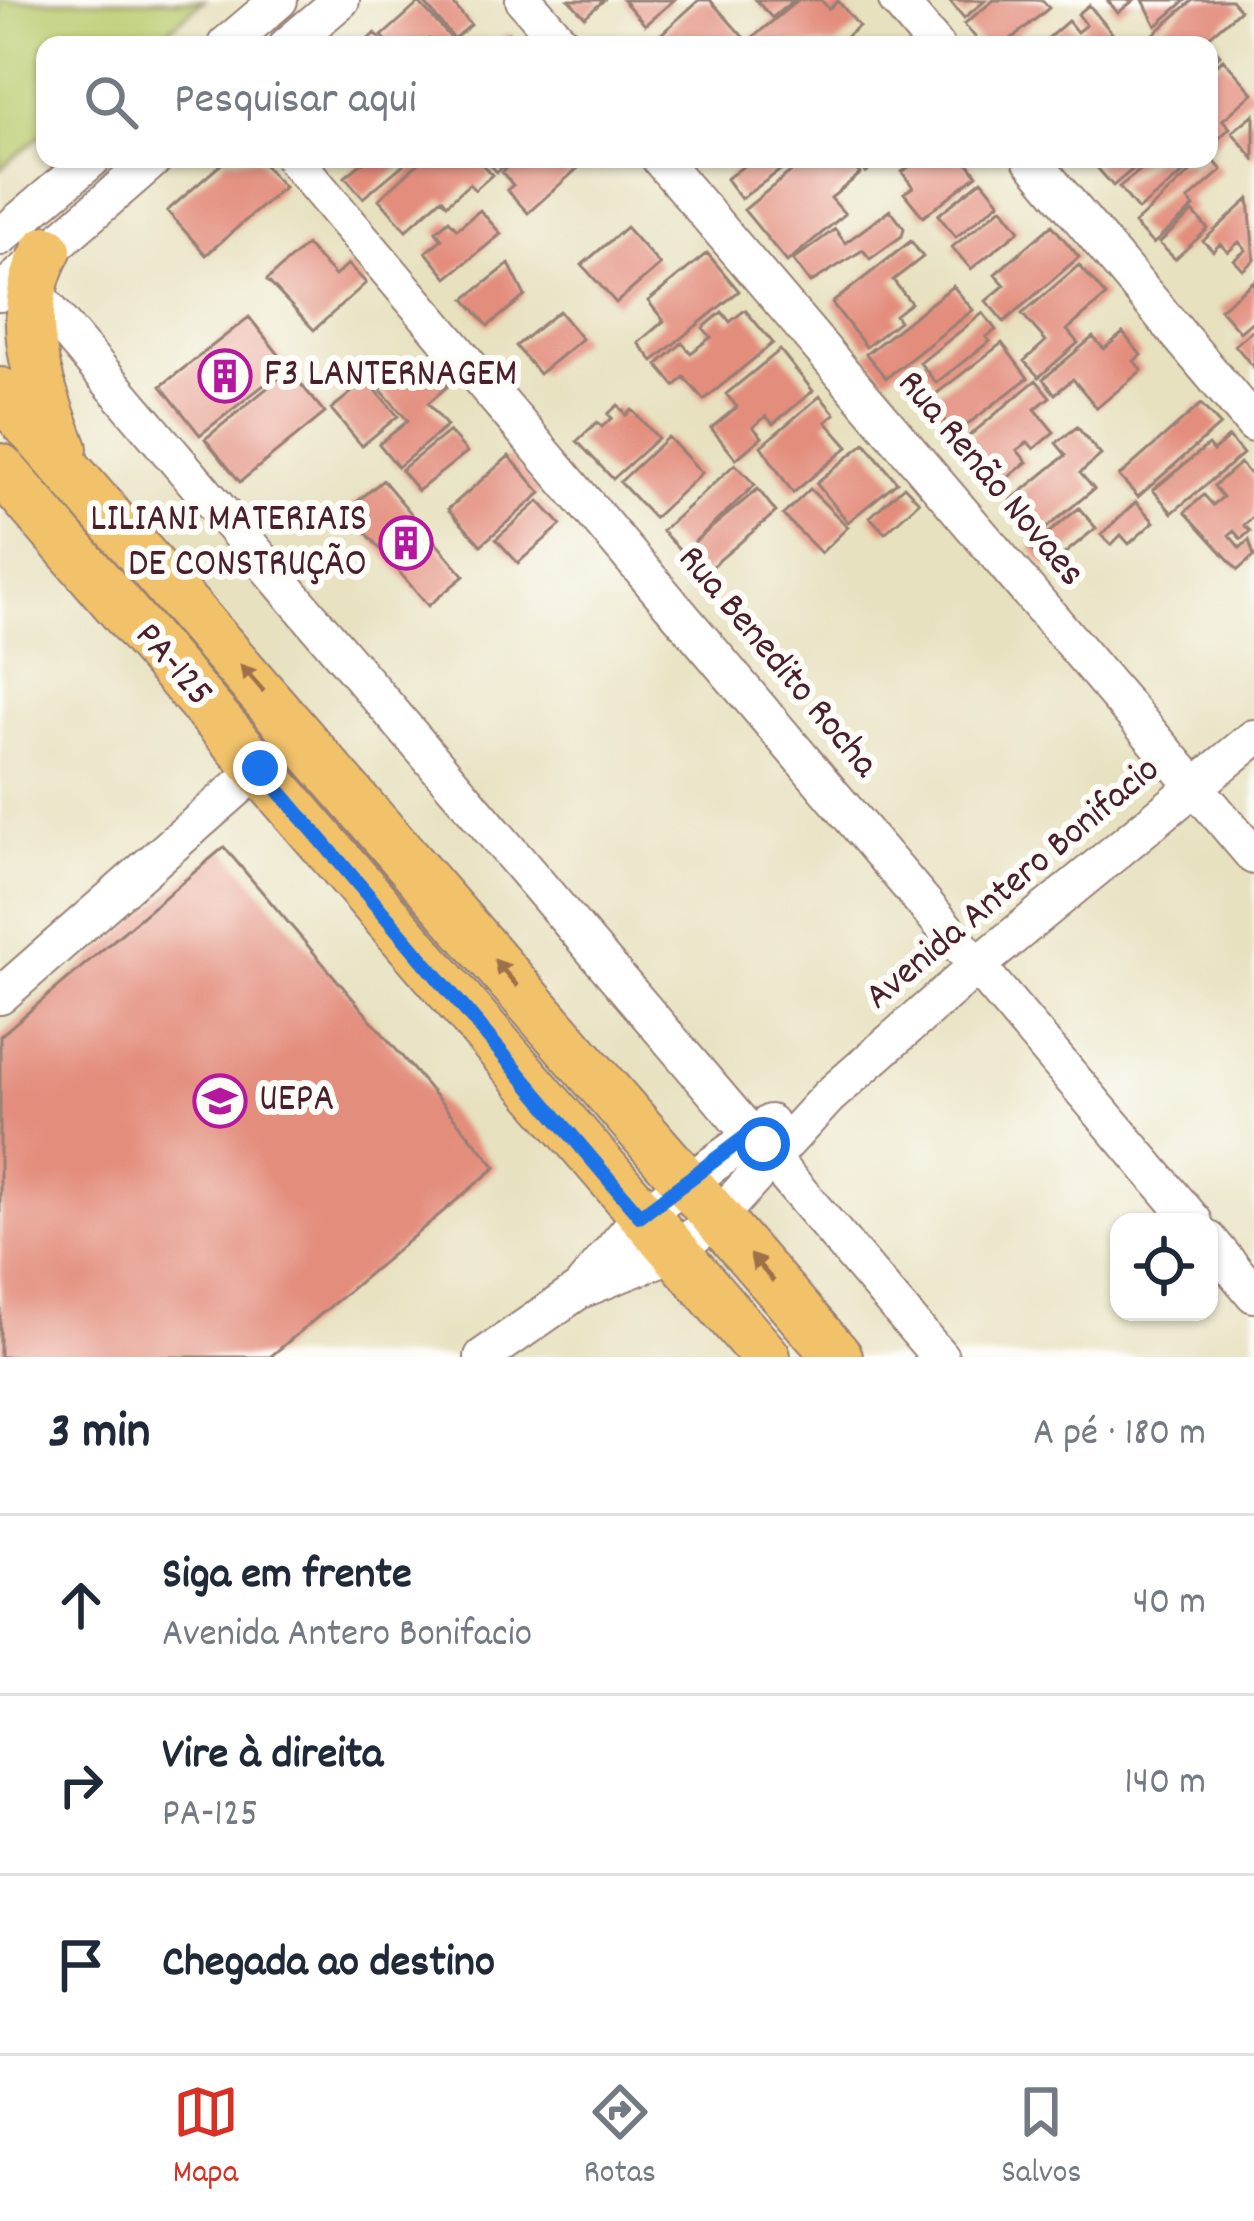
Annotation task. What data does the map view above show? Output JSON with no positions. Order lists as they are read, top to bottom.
{
  "streets": {
    "main road": ["PA-125"],
    "street": ["Rua Renão Novaes", "Rua Benedito Rocha", "Avenida Antero Bonifacio"]
  },
  "crossings": [
    ["Rua Renão Novaes", "Avenida Antero Bonifacio"],
    ["Rua Benedito Rocha", "Avenida Antero Bonifacio"],
    ["PA-125", "Avenida Antero Bonifacio"]
  ],
  "places": {
    "building": ["F3 LANTERNAGEM", "LILIANI MATERIAIS DE CONSTRUÇÃO"],
    "school or university": ["UEPA"]
  },
  "page": {
    "search": "Pesquisar aqui",
    "heading": ["3 min", "A pé · 180 m"],
    "list": [
      ["Siga em frente", "Avenida Antero Bonifacio", "40 m"],
      ["Vire à direita", "PA-125", "140 m"],
      "Chegada ao destino"
    ],
    "nav": ["Mapa", "Rotas", "Salvos"]
  }
}
